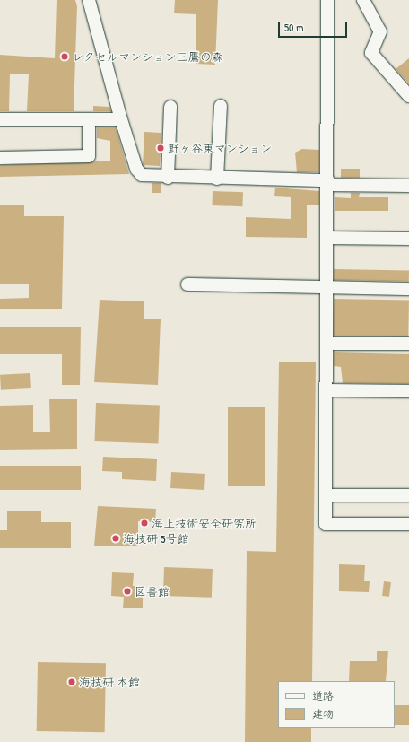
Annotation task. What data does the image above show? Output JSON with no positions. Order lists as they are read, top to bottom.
{
  "places": [
    "レクセルマンション三鷹の森",
    "野ヶ谷東マンション",
    "海上技術安全研究所",
    "海技研 5号館",
    "図書館",
    "海技研 本館"
  ],
  "legend": ["道路", "建物"],
  "scale_bar": "50 m"
}
